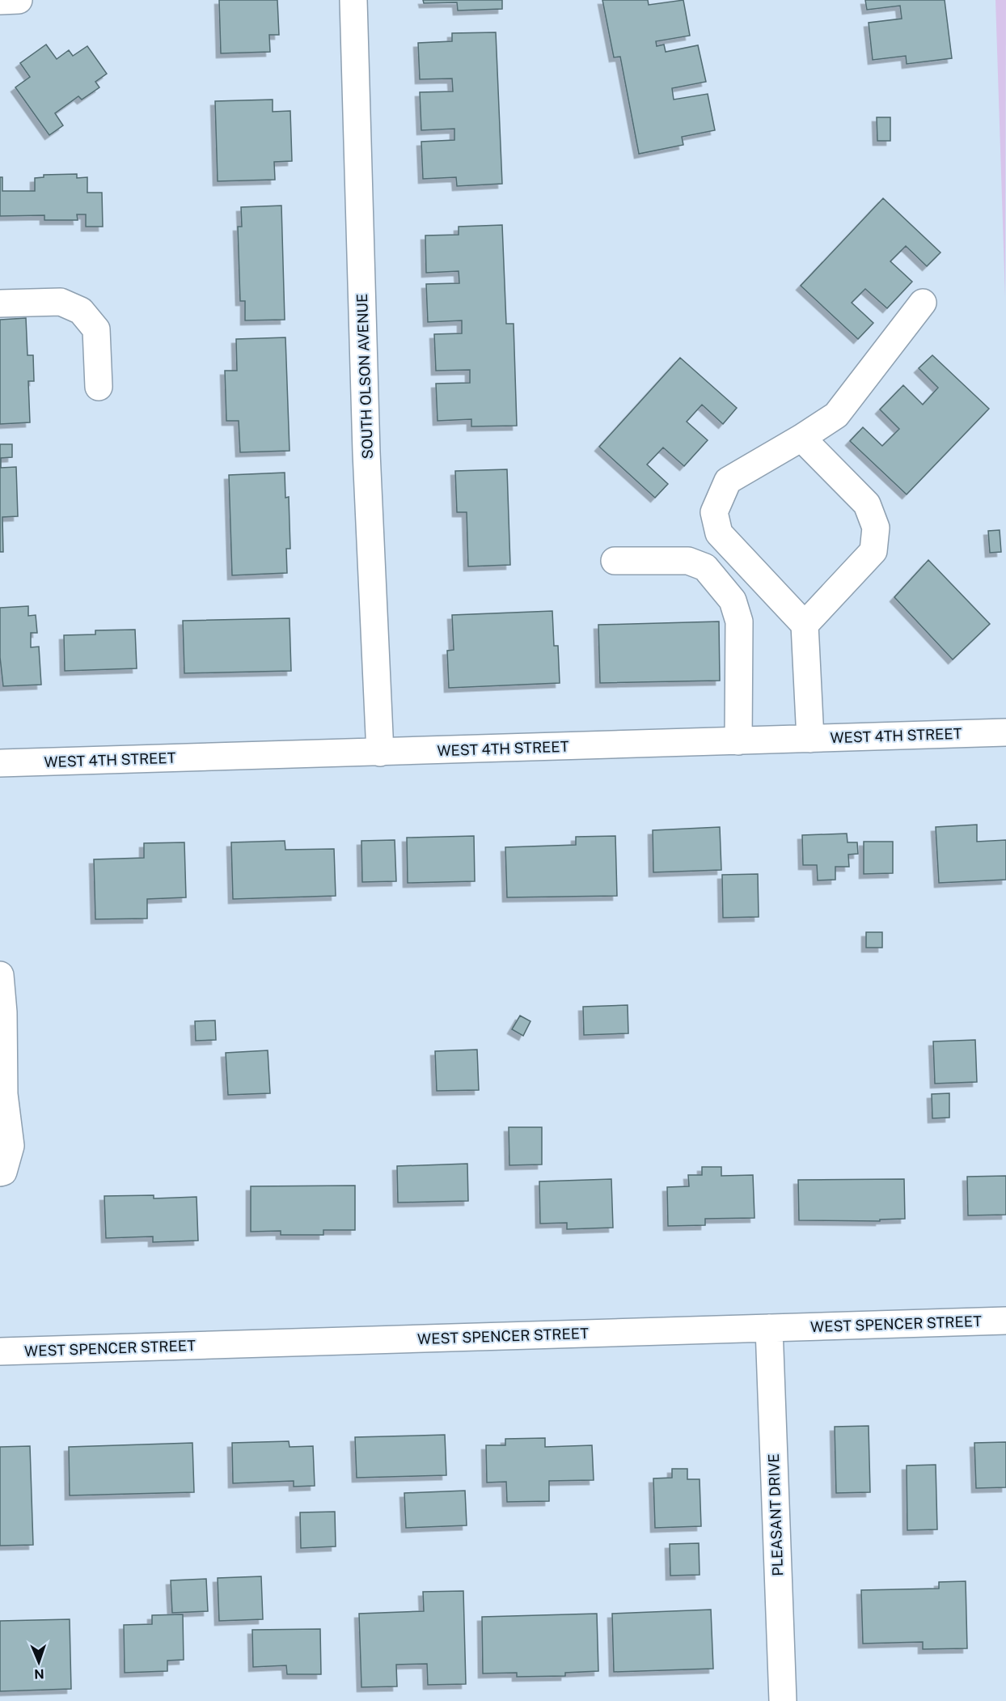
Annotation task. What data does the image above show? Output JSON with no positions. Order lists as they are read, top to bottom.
{
  "streets": {
    "street": [
      "SOUTH OLSON AVENUE",
      "WEST 4TH STREET",
      "WEST SPENCER STREET",
      "PLEASANT DRIVE"
    ]
  },
  "crossings": [
    ["SOUTH OLSON AVENUE", "WEST 4TH STREET"],
    ["WEST SPENCER STREET", "PLEASANT DRIVE"]
  ],
  "north": "bottom"
}
